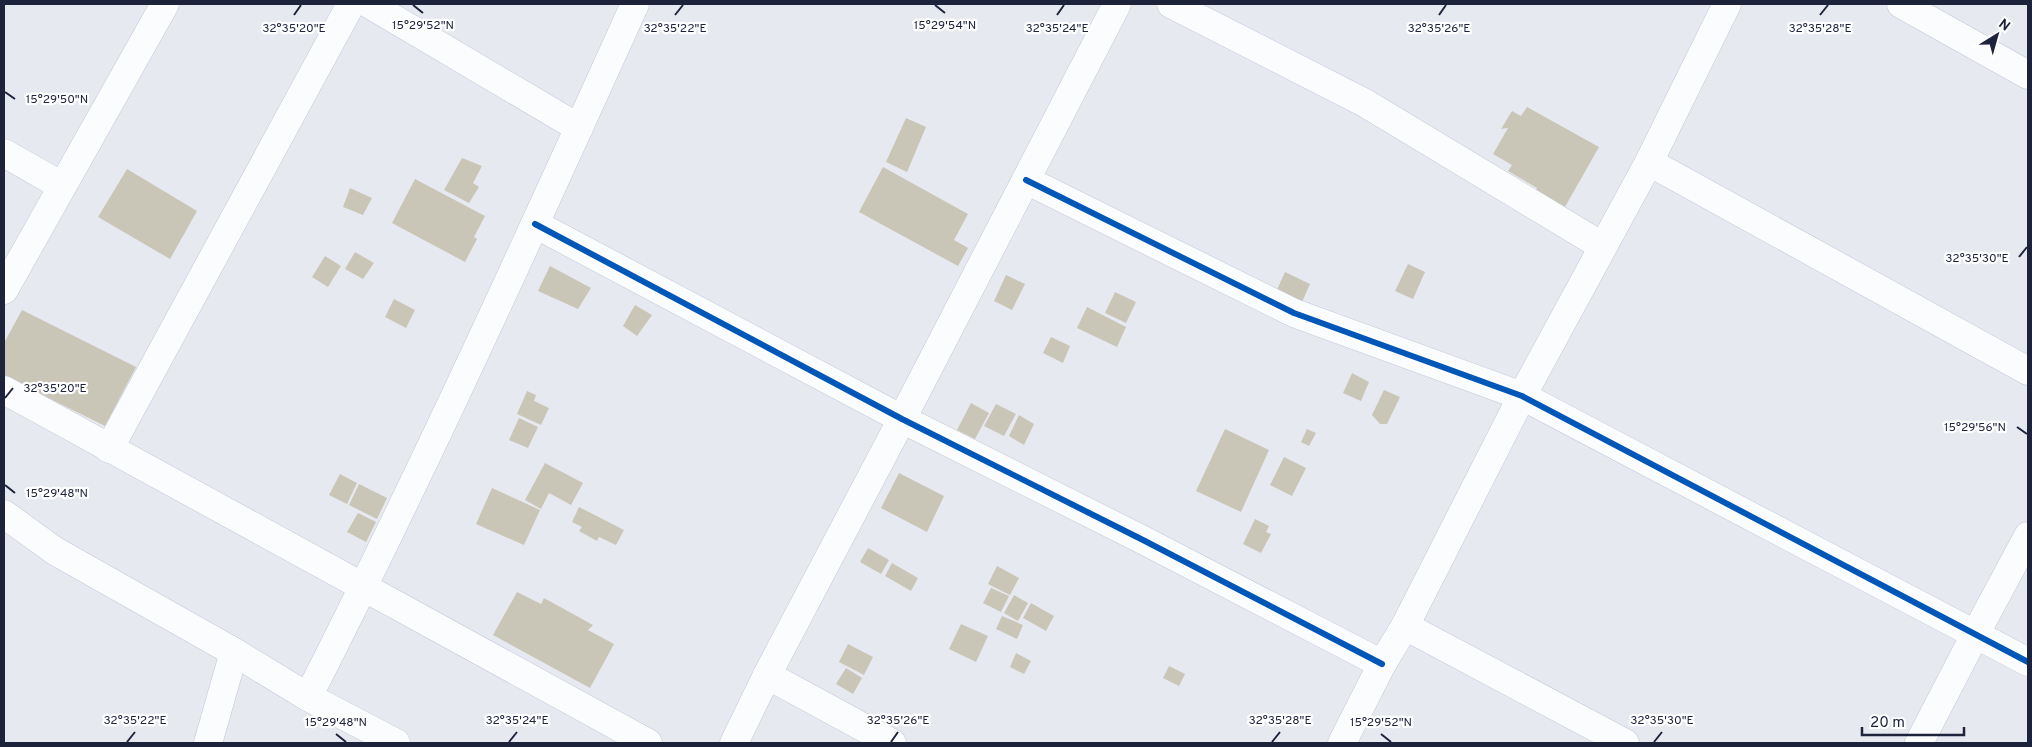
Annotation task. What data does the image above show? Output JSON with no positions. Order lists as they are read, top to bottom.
{
  "scale_bar": "20 m",
  "north": "top right",
  "coordinates": [
    "15°29'52\"N",
    "15°29'54\"N",
    "32°35'20\"E",
    "32°35'22\"E",
    "32°35'24\"E",
    "32°35'26\"E",
    "32°35'28\"E",
    "15°29'50\"N",
    "32°35'30\"E",
    "15°29'56\"N",
    "15°29'48\"N"
  ]
}
